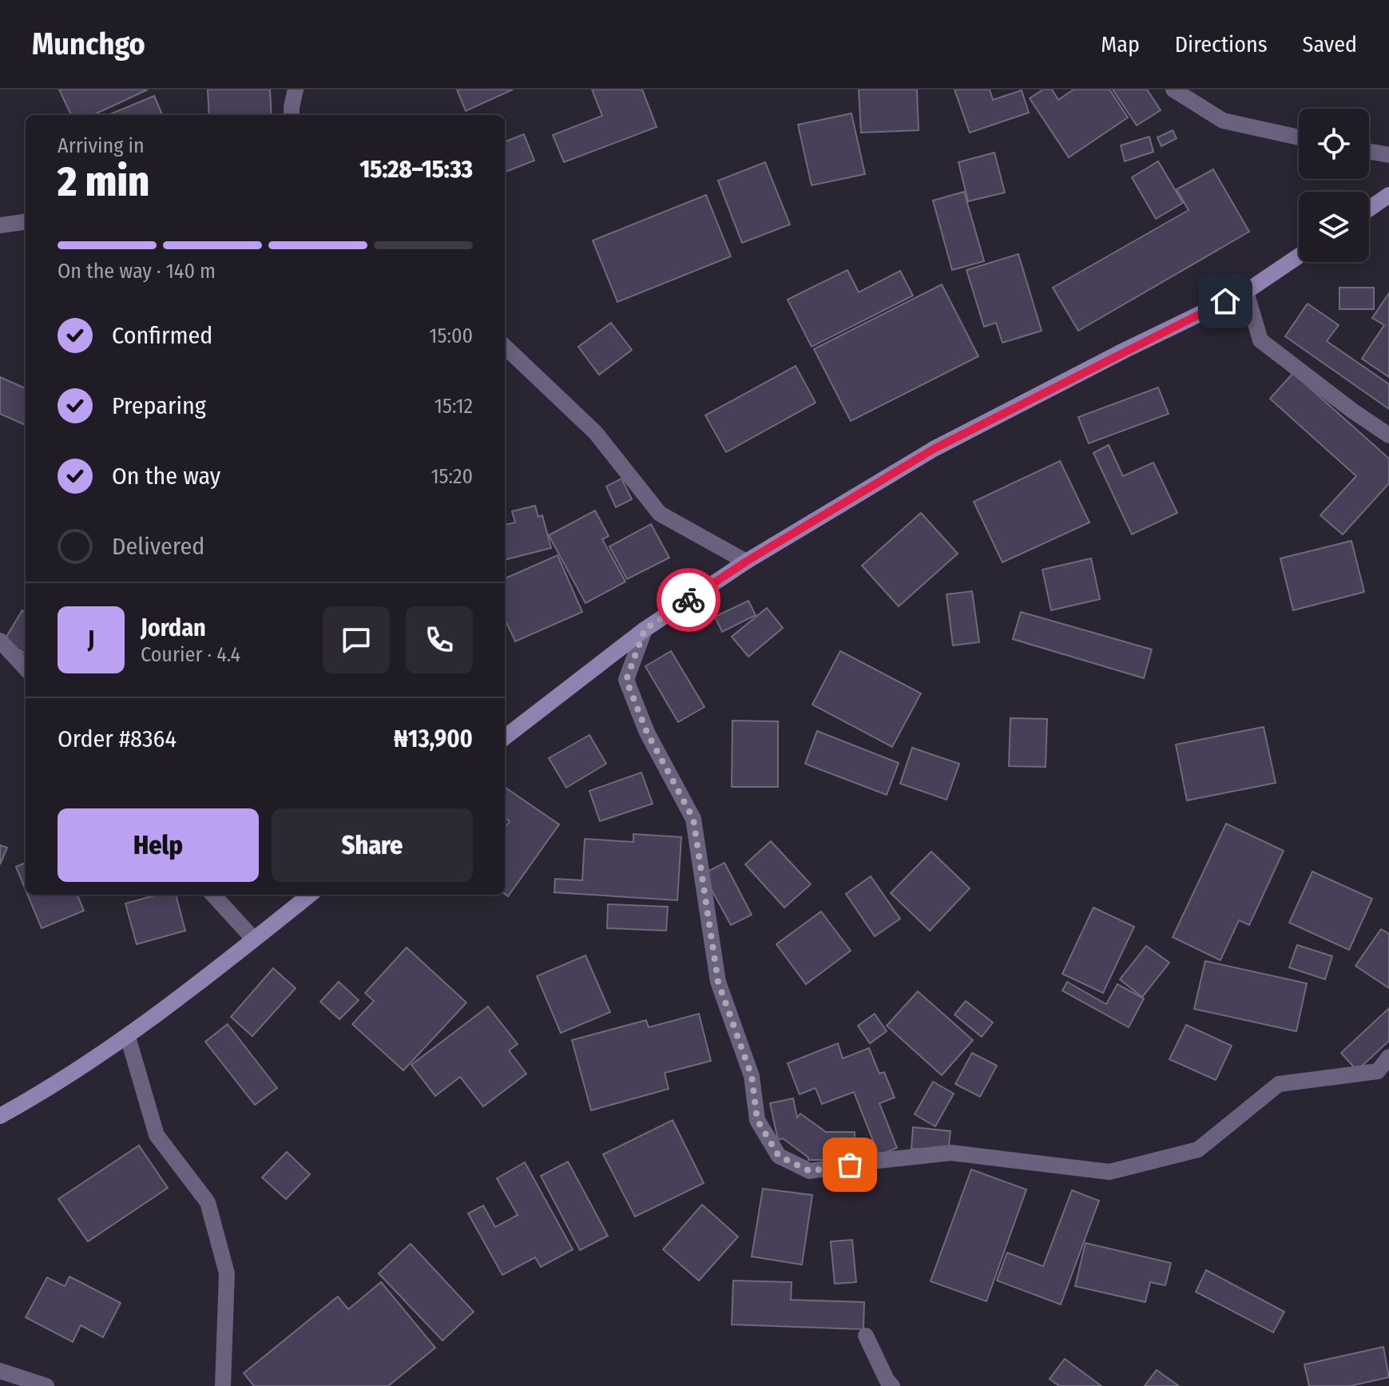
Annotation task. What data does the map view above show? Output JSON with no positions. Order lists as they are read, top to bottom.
{
  "page": {
    "header": "Munchgo",
    "nav": ["Map", "Directions", "Saved"],
    "heading": ["2 min", "Arriving in", "15:28–15:33"],
    "panel": [
      "Jordan",
      "Courier · 4.4",
      "Order #8364",
      "₦13,900"
    ],
    "bar": "On the way · 140 m",
    "list": [
      ["Confirmed", "15:00"],
      ["Preparing", "15:12"],
      ["On the way", "15:20"],
      "Delivered"
    ],
    "round": "J",
    "buttons": ["Help", "Share"]
  }
}
